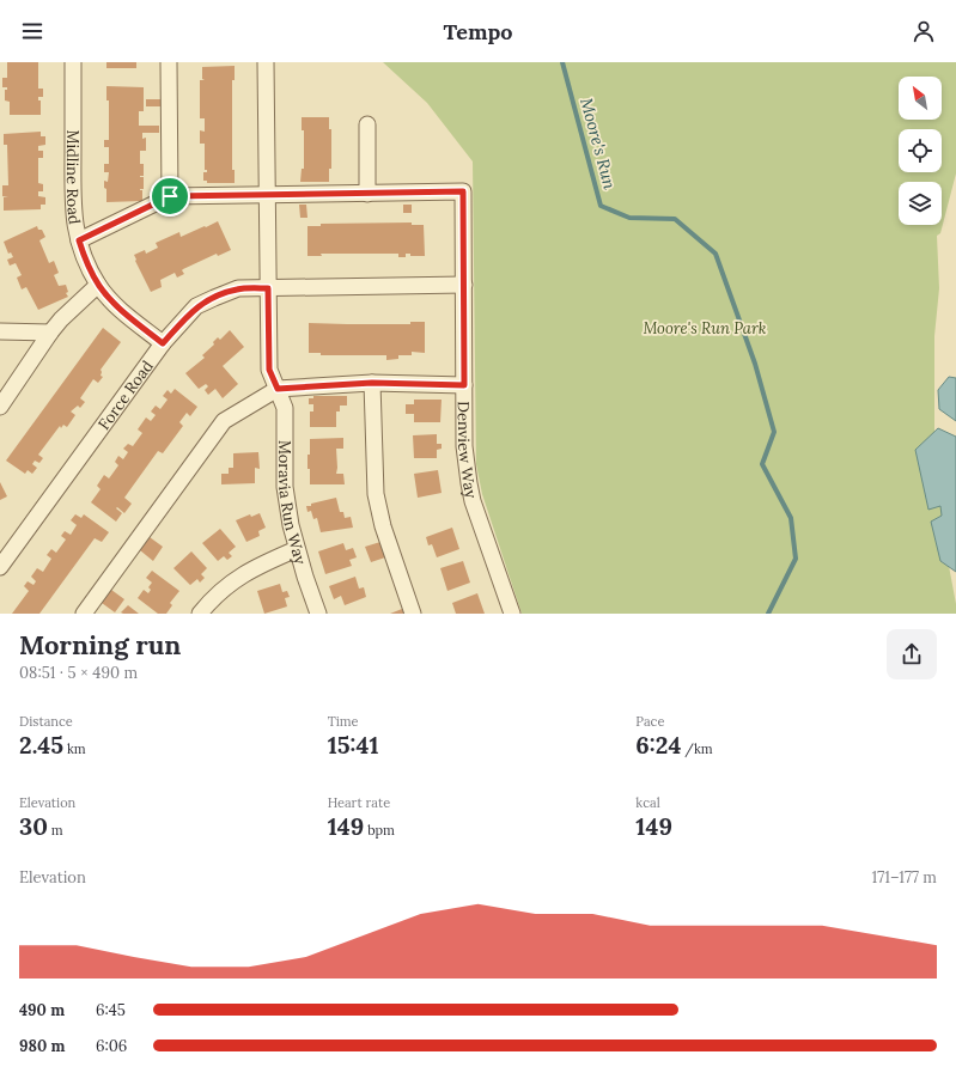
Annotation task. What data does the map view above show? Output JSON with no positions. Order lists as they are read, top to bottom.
{
  "streets": {
    "street": [
      "Midline Road",
      "Force Road",
      "Denview Way",
      "Moravia Run Way"
    ]
  },
  "crossings": [
    ["Midline Road", "Force Road"],
    ["Force Road", "Denview Way"],
    ["Force Road", "Moravia Run Way"]
  ],
  "water": ["Moore's Run"],
  "parks": ["Moore's Run Park"],
  "north": "top left",
  "page": {
    "header": "Tempo",
    "heading": ["Morning run", "08:51 · 5 × 490 m"],
    "stats": [
      ["Distance", "2.45 km"],
      ["Time", "15:41"],
      ["Pace", "6:24 /km"],
      ["Elevation", "30 m"],
      ["Heart rate", "149 bpm"],
      ["kcal", "149"]
    ],
    "chart": ["Elevation", "171–177 m"],
    "list": [
      {
        "name": "490 m",
        "note": "6:45"
      },
      {
        "name": "980 m",
        "note": "6:06"
      }
    ]
  }
}
